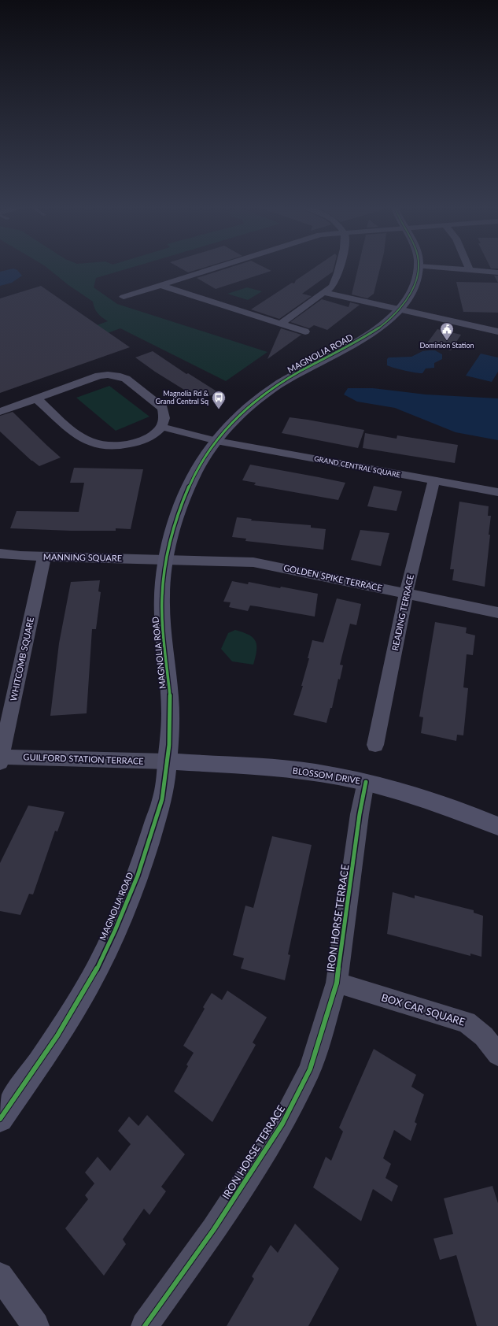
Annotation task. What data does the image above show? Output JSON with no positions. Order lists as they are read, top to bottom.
{
  "streets": {
    "street": [
      "MAGNOLIA ROAD",
      "GRAND CENTRAL SQUARE",
      "MANNING SQUARE",
      "GOLDEN SPIKE TERRACE",
      "READING TERRACE",
      "WHITCOMB SQUARE",
      "GUILFORD STATION TERRACE",
      "BLOSSOM DRIVE",
      "IRON HORSE TERRACE",
      "BOX CAR SQUARE"
    ]
  },
  "crossings": [
    ["MAGNOLIA ROAD", "GRAND CENTRAL SQUARE"],
    ["MAGNOLIA ROAD", "MANNING SQUARE"],
    ["MAGNOLIA ROAD", "GOLDEN SPIKE TERRACE"],
    ["MAGNOLIA ROAD", "GUILFORD STATION TERRACE"],
    ["MAGNOLIA ROAD", "BLOSSOM DRIVE"],
    ["GRAND CENTRAL SQUARE", "READING TERRACE"],
    ["MANNING SQUARE", "GOLDEN SPIKE TERRACE"],
    ["MANNING SQUARE", "WHITCOMB SQUARE"],
    ["GOLDEN SPIKE TERRACE", "READING TERRACE"],
    ["WHITCOMB SQUARE", "GUILFORD STATION TERRACE"],
    ["GUILFORD STATION TERRACE", "BLOSSOM DRIVE"],
    ["BLOSSOM DRIVE", "IRON HORSE TERRACE"],
    ["IRON HORSE TERRACE", "BOX CAR SQUARE"]
  ],
  "places": {
    "public building": ["Dominion Station"],
    "bus stop": ["Magnolia Rd & Grand Central Sq"]
  }
}
